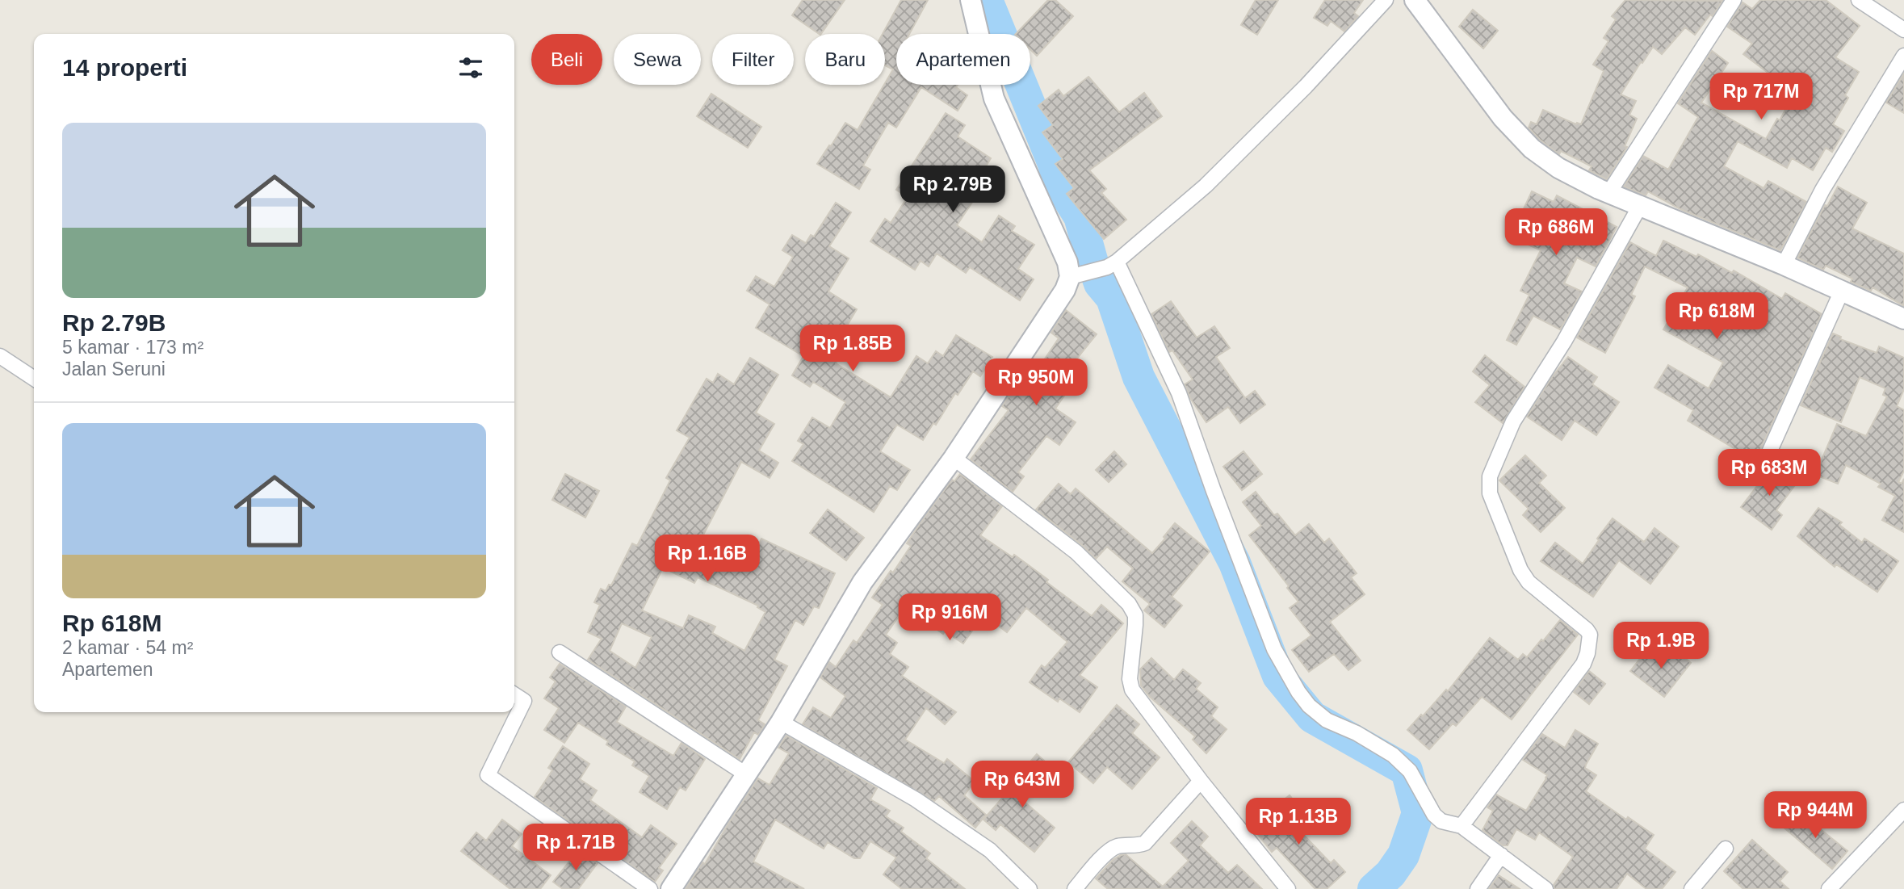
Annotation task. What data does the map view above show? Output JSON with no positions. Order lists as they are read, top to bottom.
{
  "page": {
    "chip": [
      "Beli",
      "Sewa",
      "Filter",
      "Baru",
      "Apartemen"
    ],
    "heading": "14 properti",
    "price": [
      "Rp 717M",
      "Rp 2.79B",
      "Rp 686M",
      "Rp 618M",
      "Rp 1.85B",
      "Rp 950M",
      "Rp 683M",
      "Rp 1.16B",
      "Rp 916M",
      "Rp 1.9B",
      "Rp 643M",
      "Rp 944M",
      "Rp 1.13B",
      "Rp 1.71B"
    ],
    "list": [
      {
        "name": "Rp 2.79B",
        "note": "5 kamar · 173 m² · Jalan Seruni"
      },
      {
        "name": "Rp 618M",
        "note": "2 kamar · 54 m² · Apartemen"
      }
    ]
  }
}
